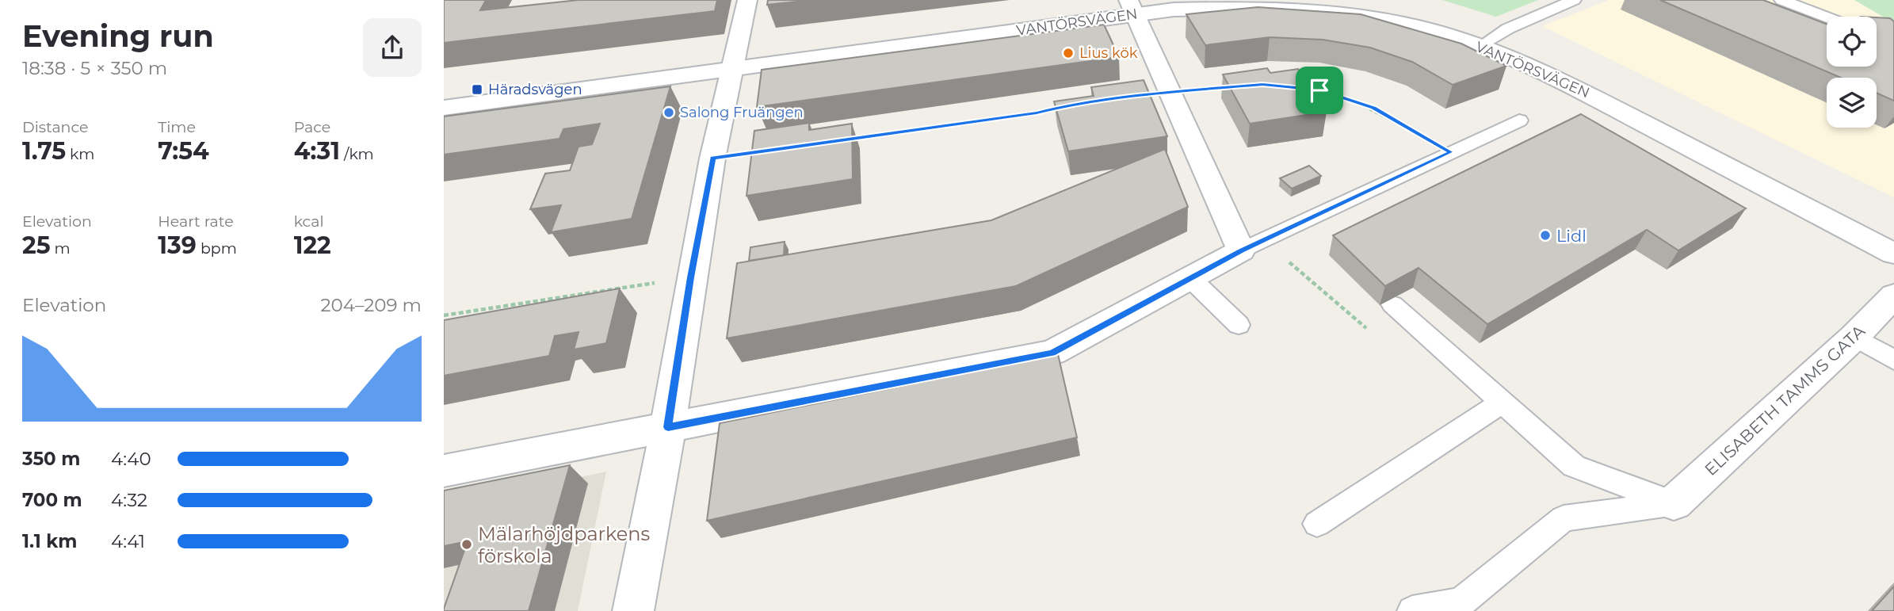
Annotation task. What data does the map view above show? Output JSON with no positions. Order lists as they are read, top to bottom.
{
  "streets": {
    "street": ["VANTÖRSVÄGEN", "ELISABETH TAMMS GATA"]
  },
  "places": {
    "other": [
      "Lius kök",
      "Salong Fruängen",
      "Lidl",
      "Mälarhöjdparkens förskola"
    ],
    "transit": ["Häradsvägen"]
  },
  "page": {
    "heading": ["Evening run", "18:38 · 5 × 350 m"],
    "stats": [
      ["Distance", "1.75 km"],
      ["Time", "7:54"],
      ["Pace", "4:31 /km"],
      ["Elevation", "25 m"],
      ["Heart rate", "139 bpm"],
      ["kcal", "122"]
    ],
    "chart": ["Elevation", "204–209 m"],
    "list": [
      {
        "name": "350 m",
        "note": "4:40"
      },
      {
        "name": "700 m",
        "note": "4:32"
      },
      {
        "name": "1.1 km",
        "note": "4:41"
      }
    ]
  }
}
